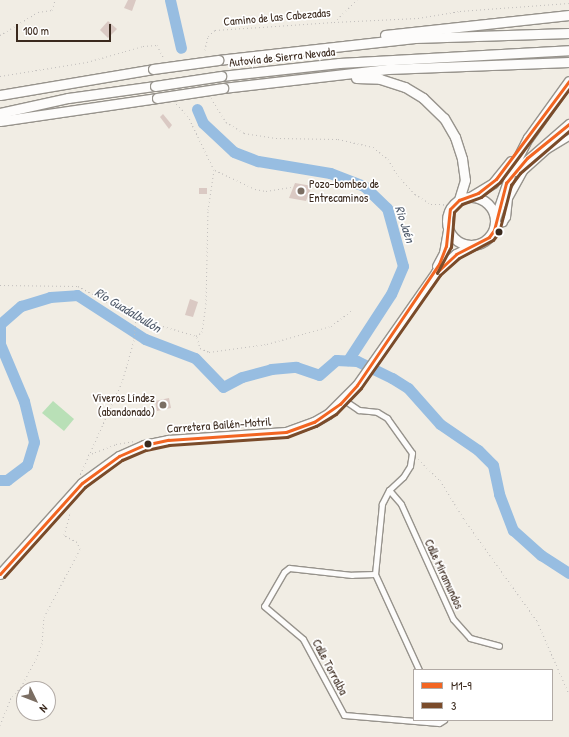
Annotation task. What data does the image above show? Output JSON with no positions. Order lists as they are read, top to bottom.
{
  "streets": {
    "highway": ["Autovía de Sierra Nevada", "Carretera Bailén-Motril"],
    "street": ["Calle Miramundos", "Calle Torralba"],
    "path": ["Camino de las Cabezadas"]
  },
  "water": ["Rio Jaén", "Río Guadalbullón"],
  "places": ["Pozo-bombeo de Entrecaminos", "Viveros Líndez (abandonado)"],
  "lines": ["transit line M1-9", "transit line 3"],
  "legend": ["M1-9", "3"],
  "scale_bar": "100 m",
  "north": "bottom right"
}
